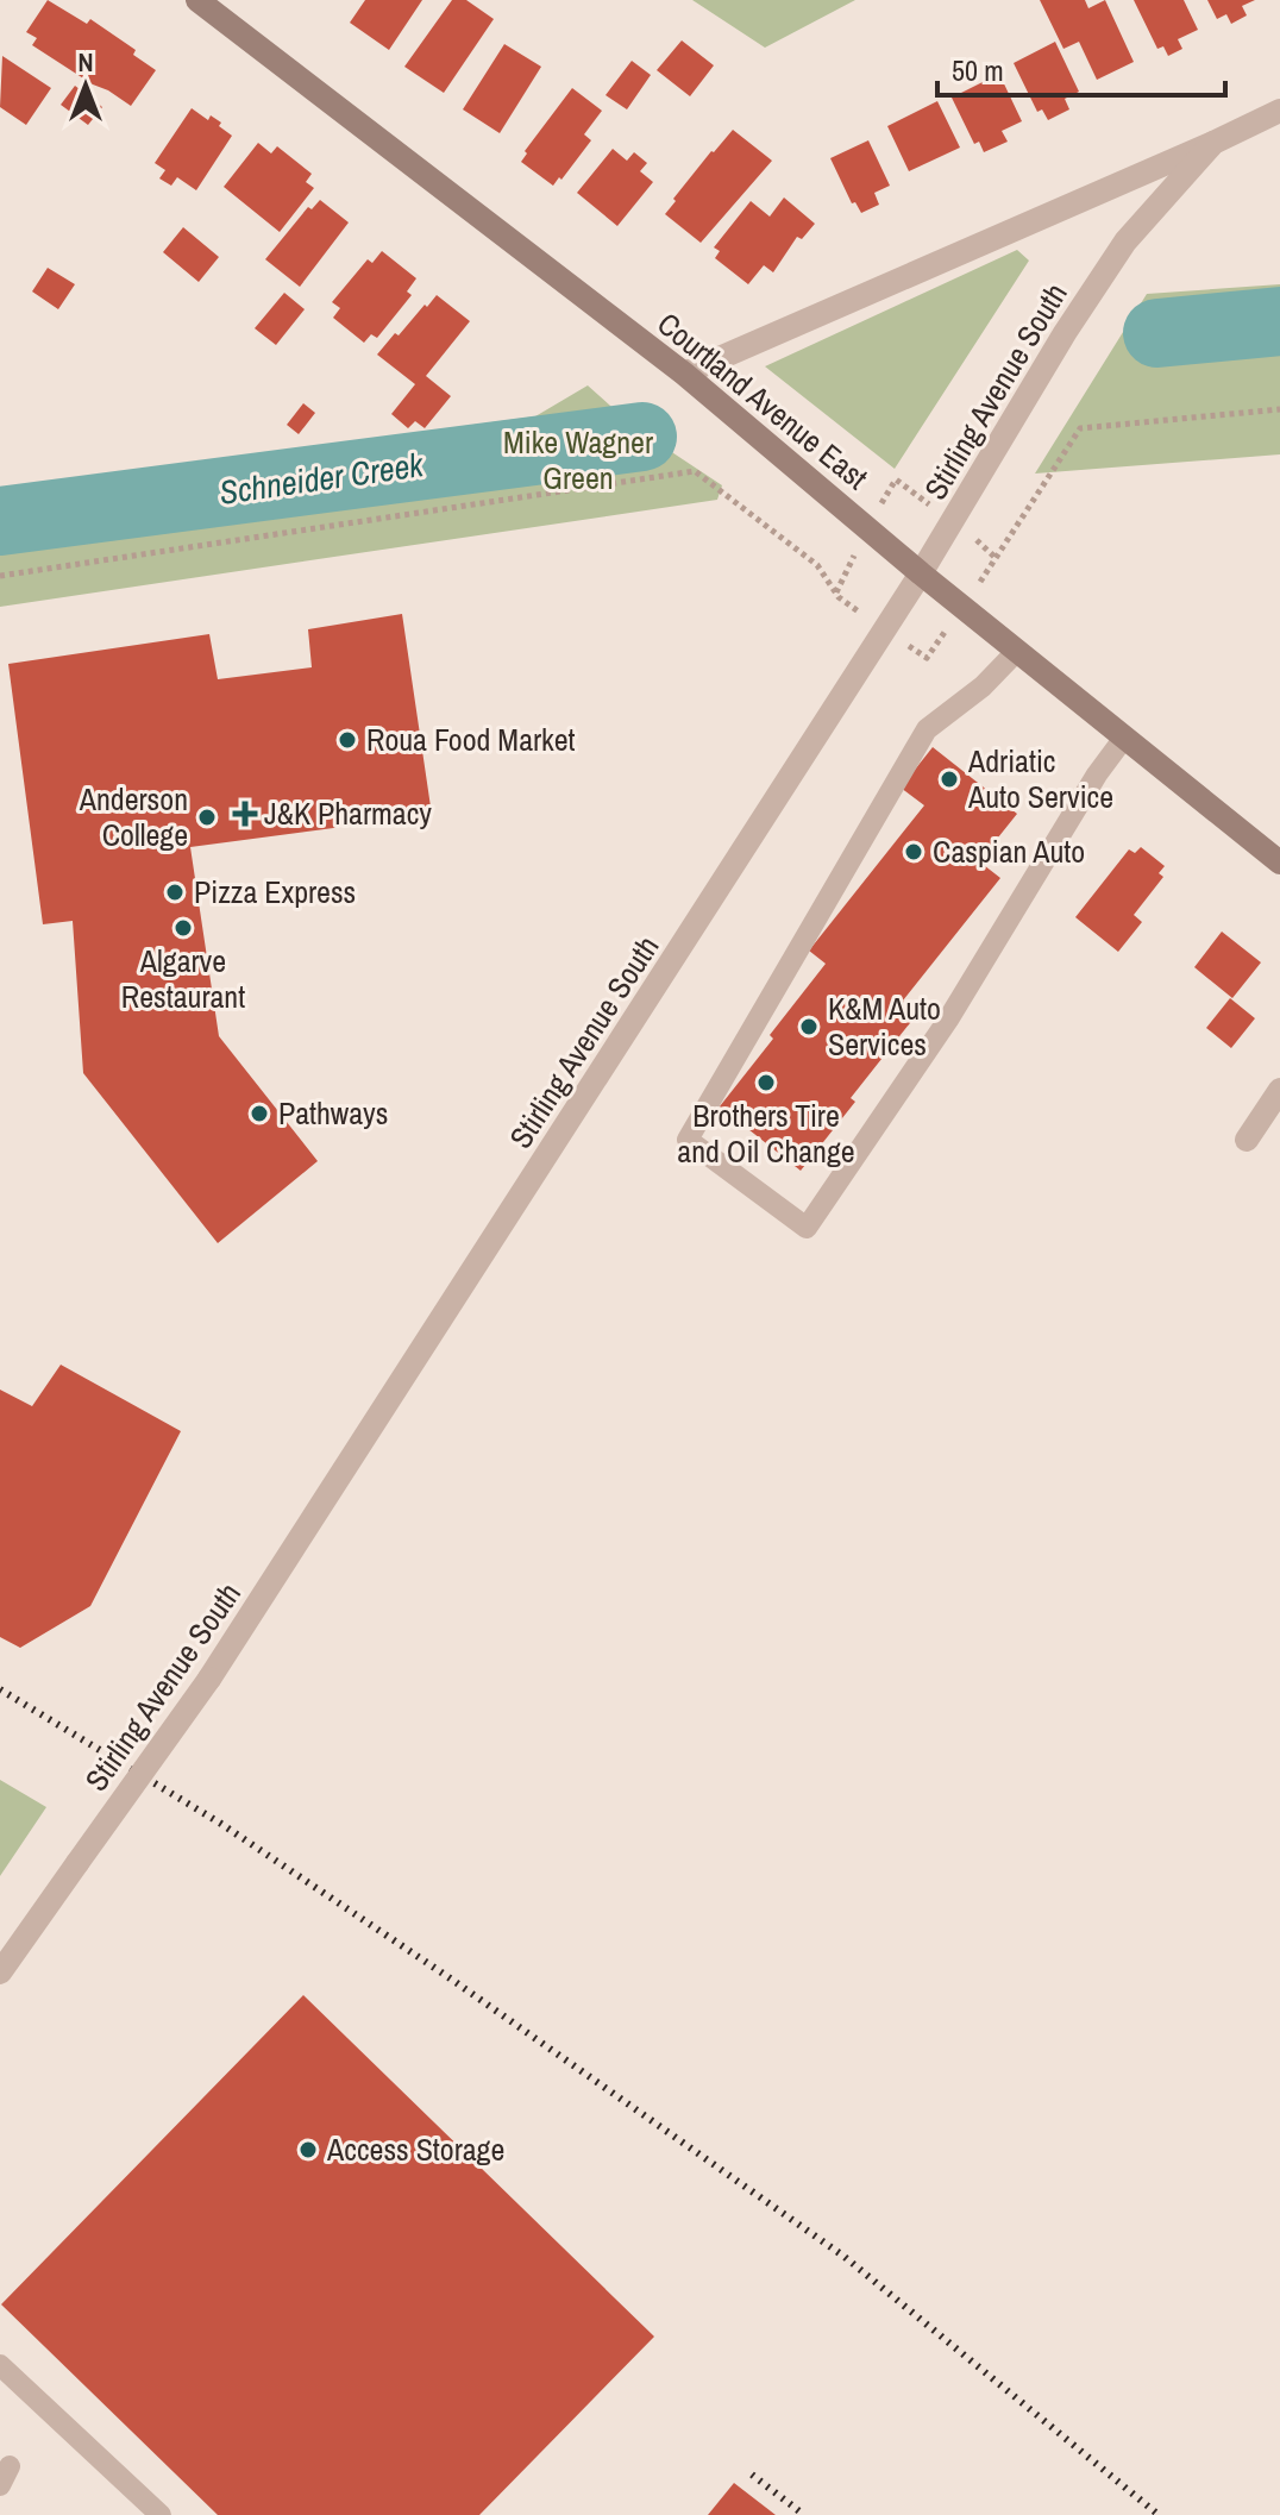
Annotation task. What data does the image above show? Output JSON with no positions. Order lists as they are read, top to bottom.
{
  "streets": {
    "main road": ["Courtland Avenue East"],
    "street": ["Stirling Avenue South"]
  },
  "crossings": [
    ["Stirling Avenue South", "Courtland Avenue East"]
  ],
  "water": ["Schneider Creek"],
  "parks": ["Mike Wagner Green"],
  "places": {
    "other": [
      "Roua Food Market",
      "Adriatic Auto Service",
      "Anderson College",
      "Caspian Auto",
      "Pizza Express",
      "Algarve Restaurant",
      "K&M Auto Services",
      "Brothers Tire and Oil Change",
      "Pathways",
      "Access Storage"
    ],
    "health": ["J&K Pharmacy"]
  },
  "scale_bar": "50 m",
  "north": "top"
}
